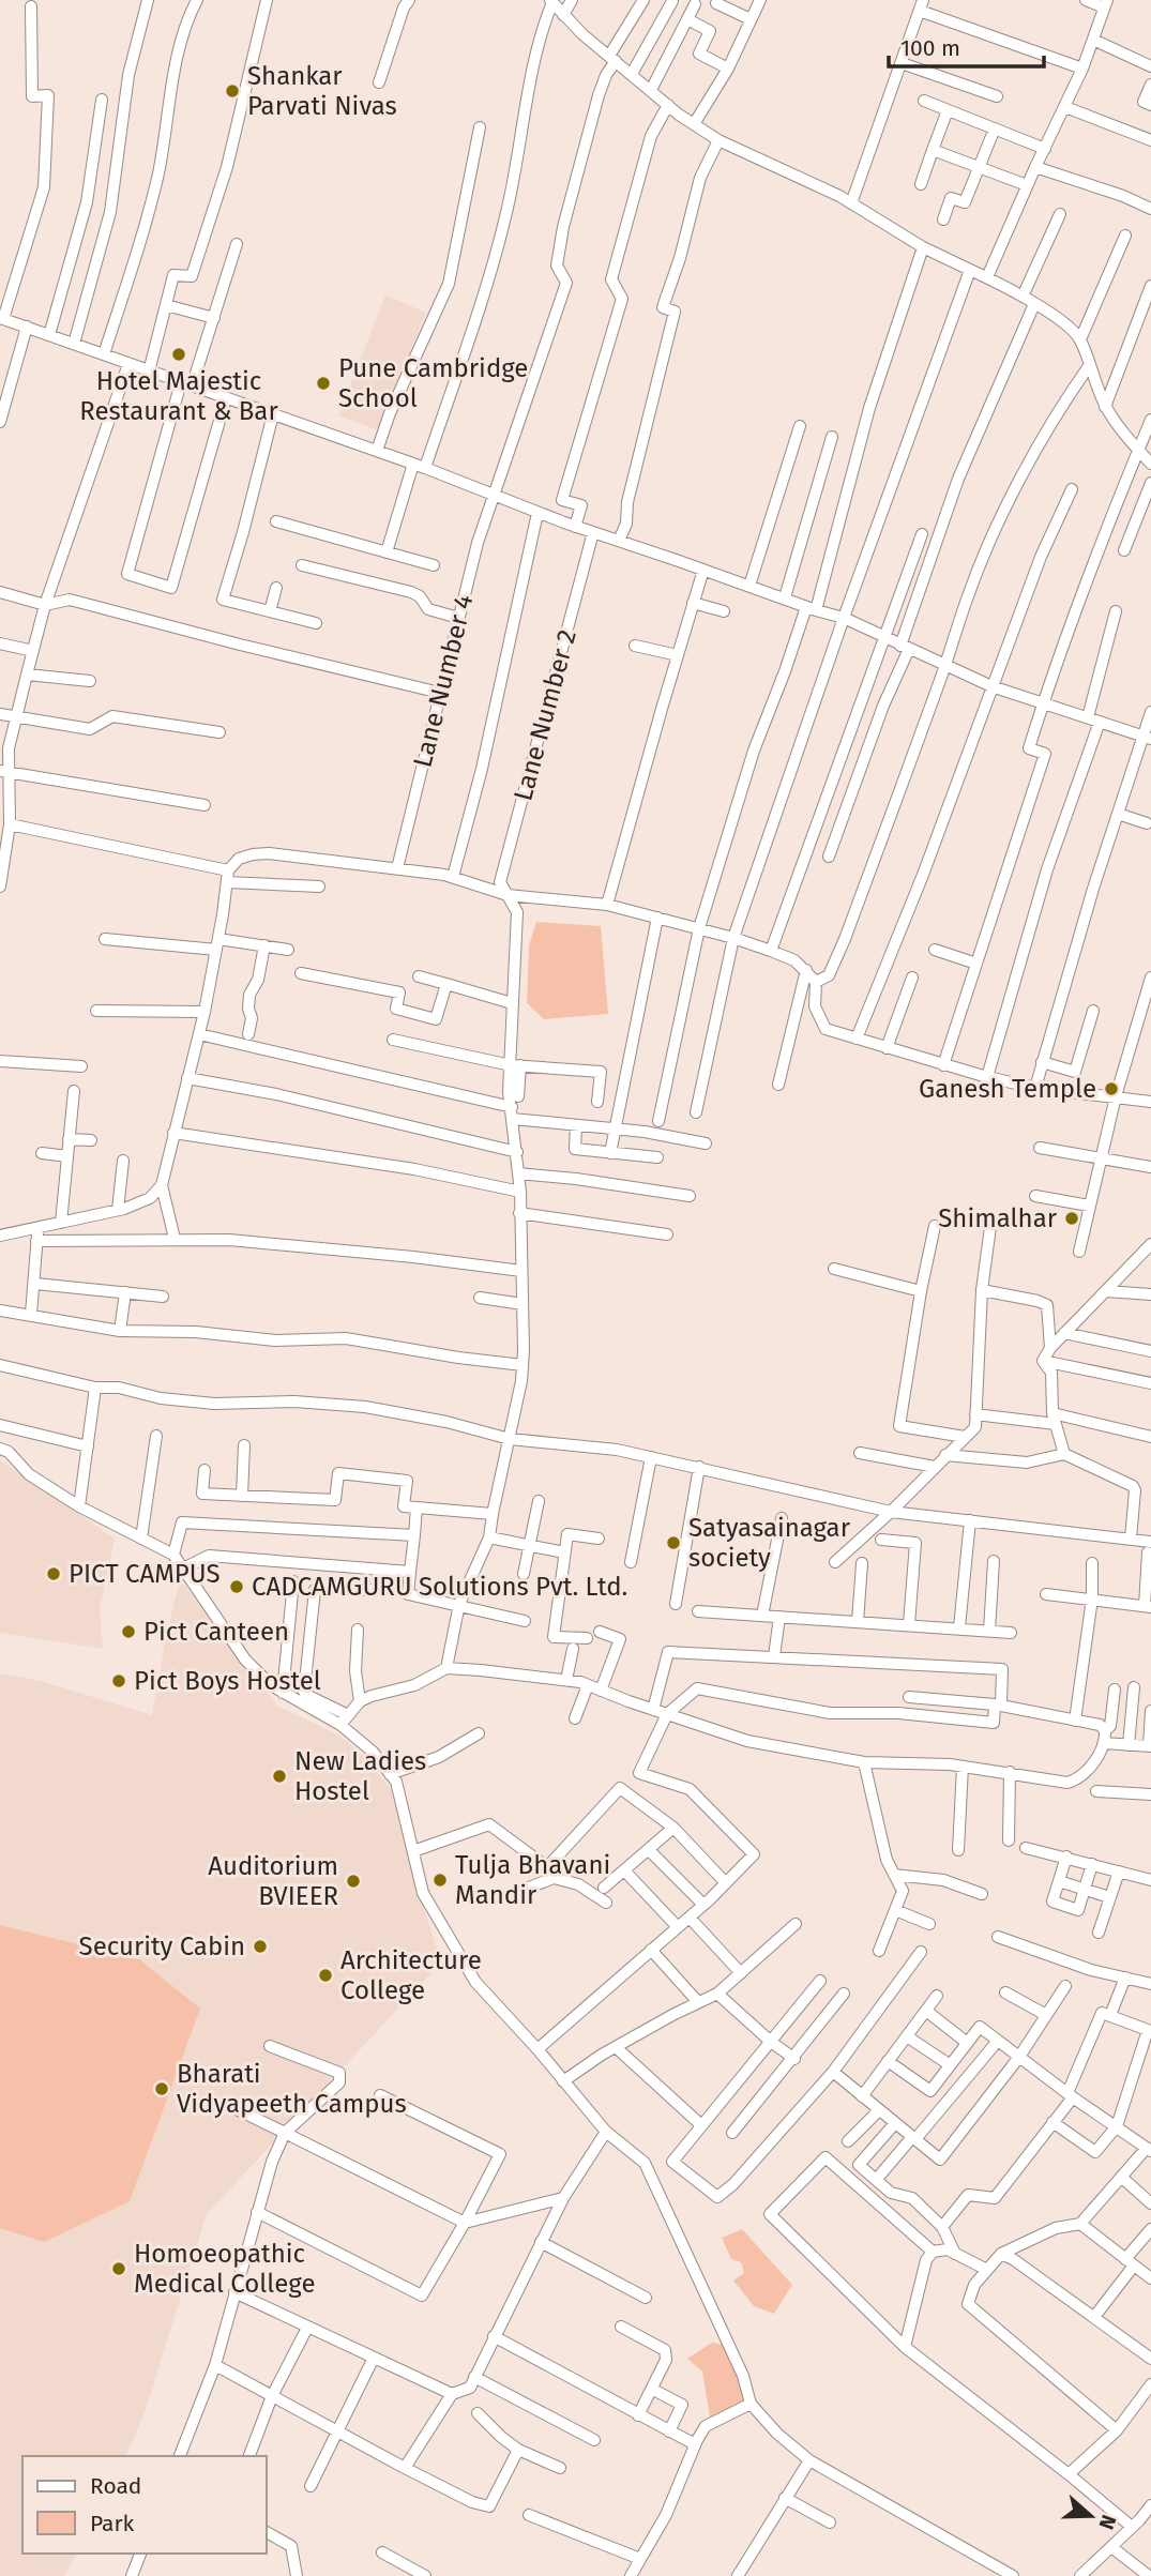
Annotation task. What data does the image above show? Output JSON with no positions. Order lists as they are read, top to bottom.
{
  "streets": {
    "street": ["Lane Number 4", "Lane Number 2"]
  },
  "places": [
    "Shankar Parvati Nivas",
    "Hotel Majestic Restaurant & Bar",
    "Pune Cambridge School",
    "Ganesh Temple",
    "Shimalhar",
    "Satyasainagar society",
    "PICT CAMPUS",
    "CADCAMGURU Solutions Pvt. Ltd.",
    "Pict Canteen",
    "Pict Boys Hostel",
    "New Ladies Hostel",
    "Tulja Bhavani Mandir",
    "Auditorium BVIEER",
    "Security Cabin",
    "Architecture College",
    "Bharati Vidyapeeth Campus",
    "Homoeopathic Medical College"
  ],
  "legend": ["Road", "Park"],
  "scale_bar": "100 m",
  "north": "right"
}
